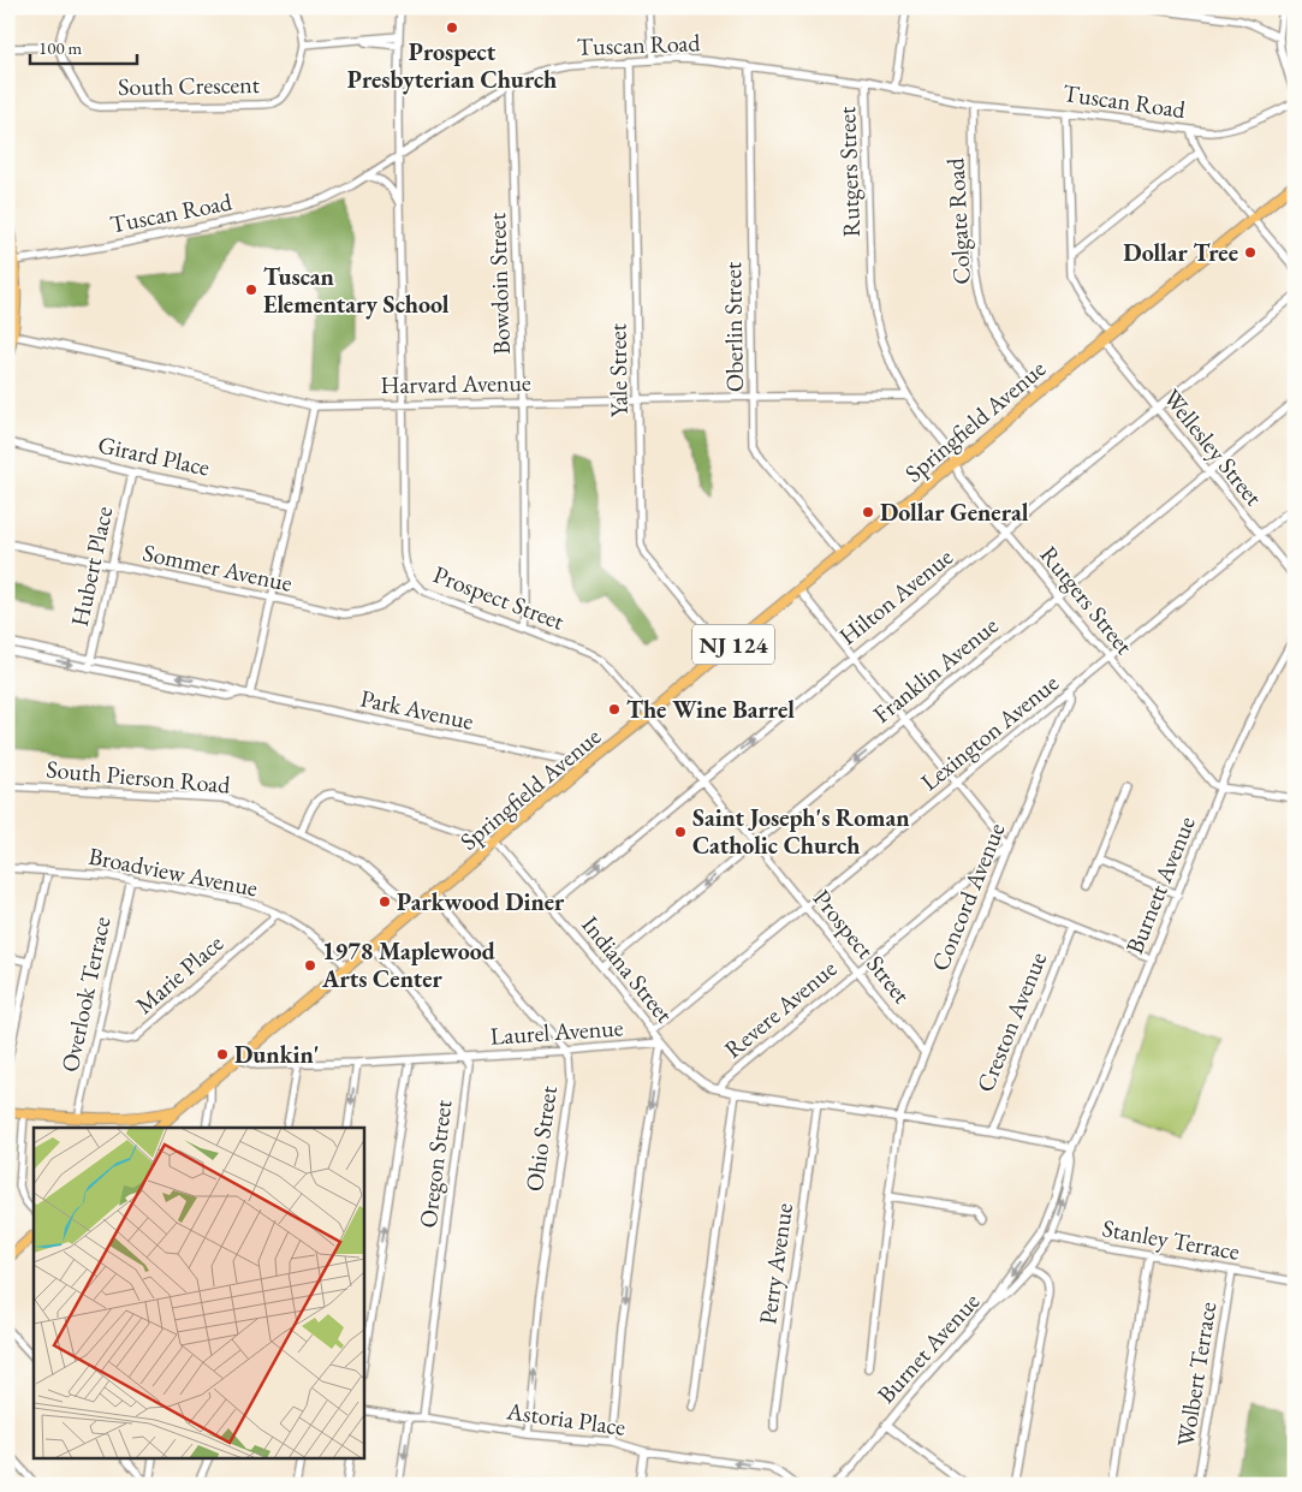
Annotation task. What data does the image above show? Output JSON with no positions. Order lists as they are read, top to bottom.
{
  "streets": {
    "main road": ["Springfield Avenue", "NJ 124"],
    "street": [
      "Tuscan Road",
      "South Crescent",
      "Rutgers Street",
      "Colgate Road",
      "Bowdoin Street",
      "Oberlin Street",
      "Yale Street",
      "Harvard Avenue",
      "Wellesley Street",
      "Girard Place",
      "Hubert Place",
      "Sommer Avenue",
      "Hilton Avenue",
      "Prospect Street",
      "Franklin Avenue",
      "Park Avenue",
      "Lexington Avenue",
      "South Pierson Road",
      "Broadview Avenue",
      "Burnett Avenue",
      "Concord Avenue",
      "Indiana Street",
      "Marie Place",
      "Overlook Terrace",
      "Revere Avenue",
      "Creston Avenue",
      "Laurel Avenue",
      "Ohio Street",
      "Oregon Street",
      "Stanley Terrace",
      "Perry Avenue",
      "Burnet Avenue",
      "Wolbert Terrace",
      "Astoria Place"
    ]
  },
  "crossings": [
    ["Tuscan Road", "Rutgers Street"],
    ["Tuscan Road", "Colgate Road"],
    ["Tuscan Road", "Bowdoin Street"],
    ["Tuscan Road", "Oberlin Street"],
    ["Tuscan Road", "Yale Street"],
    ["Tuscan Road", "Prospect Street"],
    ["Rutgers Street", "Harvard Avenue"],
    ["Rutgers Street", "Springfield Avenue"],
    ["Rutgers Street", "Hilton Avenue"],
    ["Rutgers Street", "Franklin Avenue"],
    ["Rutgers Street", "Lexington Avenue"],
    ["Rutgers Street", "Burnett Avenue"],
    ["Colgate Road", "Springfield Avenue"],
    ["Bowdoin Street", "Harvard Avenue"],
    ["Bowdoin Street", "Prospect Street"],
    ["Oberlin Street", "Harvard Avenue"],
    ["Oberlin Street", "Springfield Avenue"],
    ["Yale Street", "Harvard Avenue"],
    ["Yale Street", "Springfield Avenue"],
    ["Harvard Avenue", "Prospect Street"],
    ["Springfield Avenue", "Wellesley Street"],
    ["Springfield Avenue", "Prospect Street"],
    ["Springfield Avenue", "Park Avenue"],
    ["Springfield Avenue", "South Pierson Road"],
    ["Springfield Avenue", "Broadview Avenue"],
    ["Springfield Avenue", "Indiana Street"],
    ["Springfield Avenue", "Laurel Avenue"],
    ["Wellesley Street", "Hilton Avenue"],
    ["Wellesley Street", "Franklin Avenue"],
    ["Wellesley Street", "Lexington Avenue"],
    ["Girard Place", "Hubert Place"],
    ["Hubert Place", "Sommer Avenue"],
    ["Hubert Place", "Park Avenue"],
    ["Sommer Avenue", "Prospect Street"],
    ["Hilton Avenue", "Prospect Street"],
    ["Hilton Avenue", "Indiana Street"],
    ["Prospect Street", "Franklin Avenue"],
    ["Prospect Street", "Lexington Avenue"],
    ["Prospect Street", "Concord Avenue"],
    ["Prospect Street", "Revere Avenue"],
    ["Franklin Avenue", "Indiana Street"],
    ["Lexington Avenue", "Concord Avenue"],
    ["Lexington Avenue", "Indiana Street"],
    ["Broadview Avenue", "Marie Place"],
    ["Broadview Avenue", "Overlook Terrace"],
    ["Burnett Avenue", "Stanley Terrace"],
    ["Burnett Avenue", "Burnet Avenue"],
    ["Concord Avenue", "Revere Avenue"],
    ["Indiana Street", "Laurel Avenue"],
    ["Indiana Street", "Astoria Place"],
    ["Marie Place", "Overlook Terrace"],
    ["Laurel Avenue", "Ohio Street"],
    ["Laurel Avenue", "Oregon Street"],
    ["Ohio Street", "Astoria Place"],
    ["Oregon Street", "Astoria Place"],
    ["Stanley Terrace", "Burnet Avenue"],
    ["Stanley Terrace", "Wolbert Terrace"]
  ],
  "one_way": [
    "Hilton Avenue",
    "Franklin Avenue",
    "Indiana Street",
    "Ohio Street"
  ],
  "places": [
    "Prospect Presbyterian Church",
    "Dollar Tree",
    "Tuscan Elementary School",
    "Dollar General",
    "The Wine Barrel",
    "Saint Joseph's Roman Catholic Church",
    "Parkwood Diner",
    "1978 Maplewood Arts Center",
    "Dunkin'"
  ],
  "scale_bar": "100 m"
}
